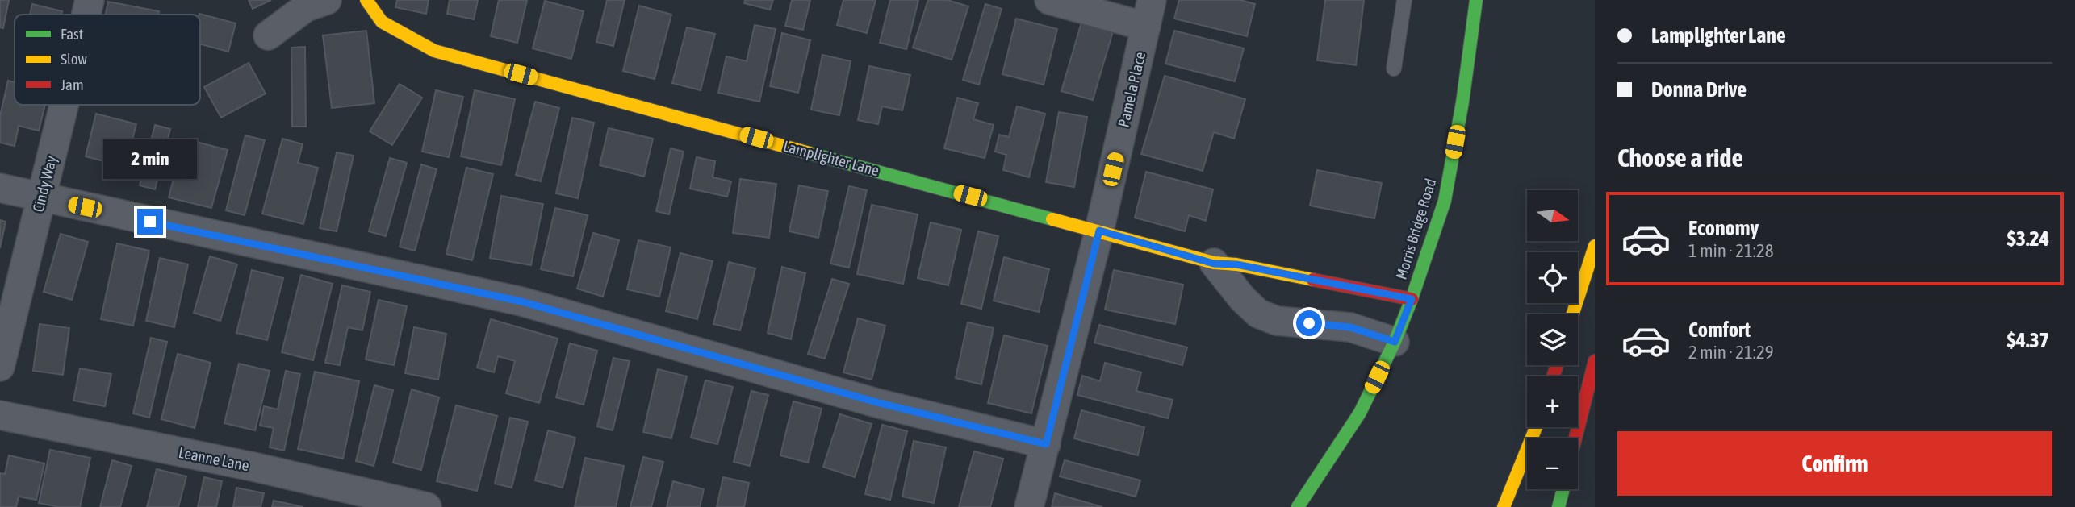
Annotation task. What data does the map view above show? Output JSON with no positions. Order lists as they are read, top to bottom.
{
  "streets": {
    "main road": ["Lamplighter Lane", "Morris Bridge Road"],
    "street": ["Pamela Place", "Cindy Way", "Leanne Lane"]
  },
  "crossings": [
    ["Pamela Place", "Lamplighter Lane"],
    ["Lamplighter Lane", "Morris Bridge Road"]
  ],
  "legend": ["Fast", "Slow", "Jam"],
  "north": "right",
  "page": {
    "banner": ["Lamplighter Lane", "Donna Drive"],
    "heading": "Choose a ride",
    "bubble": "2 min",
    "map_buttons": ["+", "−"],
    "list": [
      {
        "name": "Economy",
        "note": "1 min · 21:28",
        "value": "$3.24"
      },
      {
        "name": "Comfort",
        "note": "2 min · 21:29",
        "value": "$4.37"
      }
    ],
    "buttons": "Confirm"
  }
}
